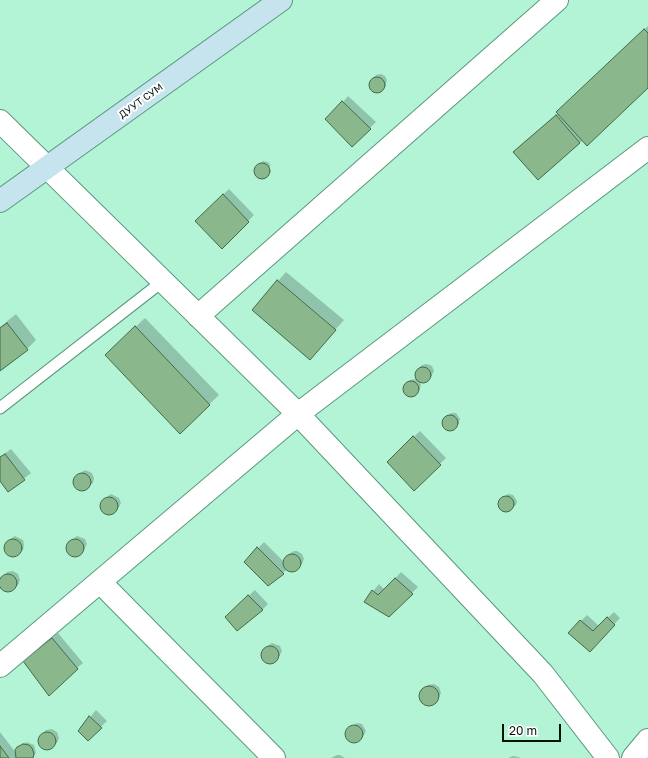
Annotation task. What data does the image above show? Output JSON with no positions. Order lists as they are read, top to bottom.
{
  "streets": {
    "main road": ["ДУУТ СУМ"]
  },
  "scale_bar": "20 m"
}
